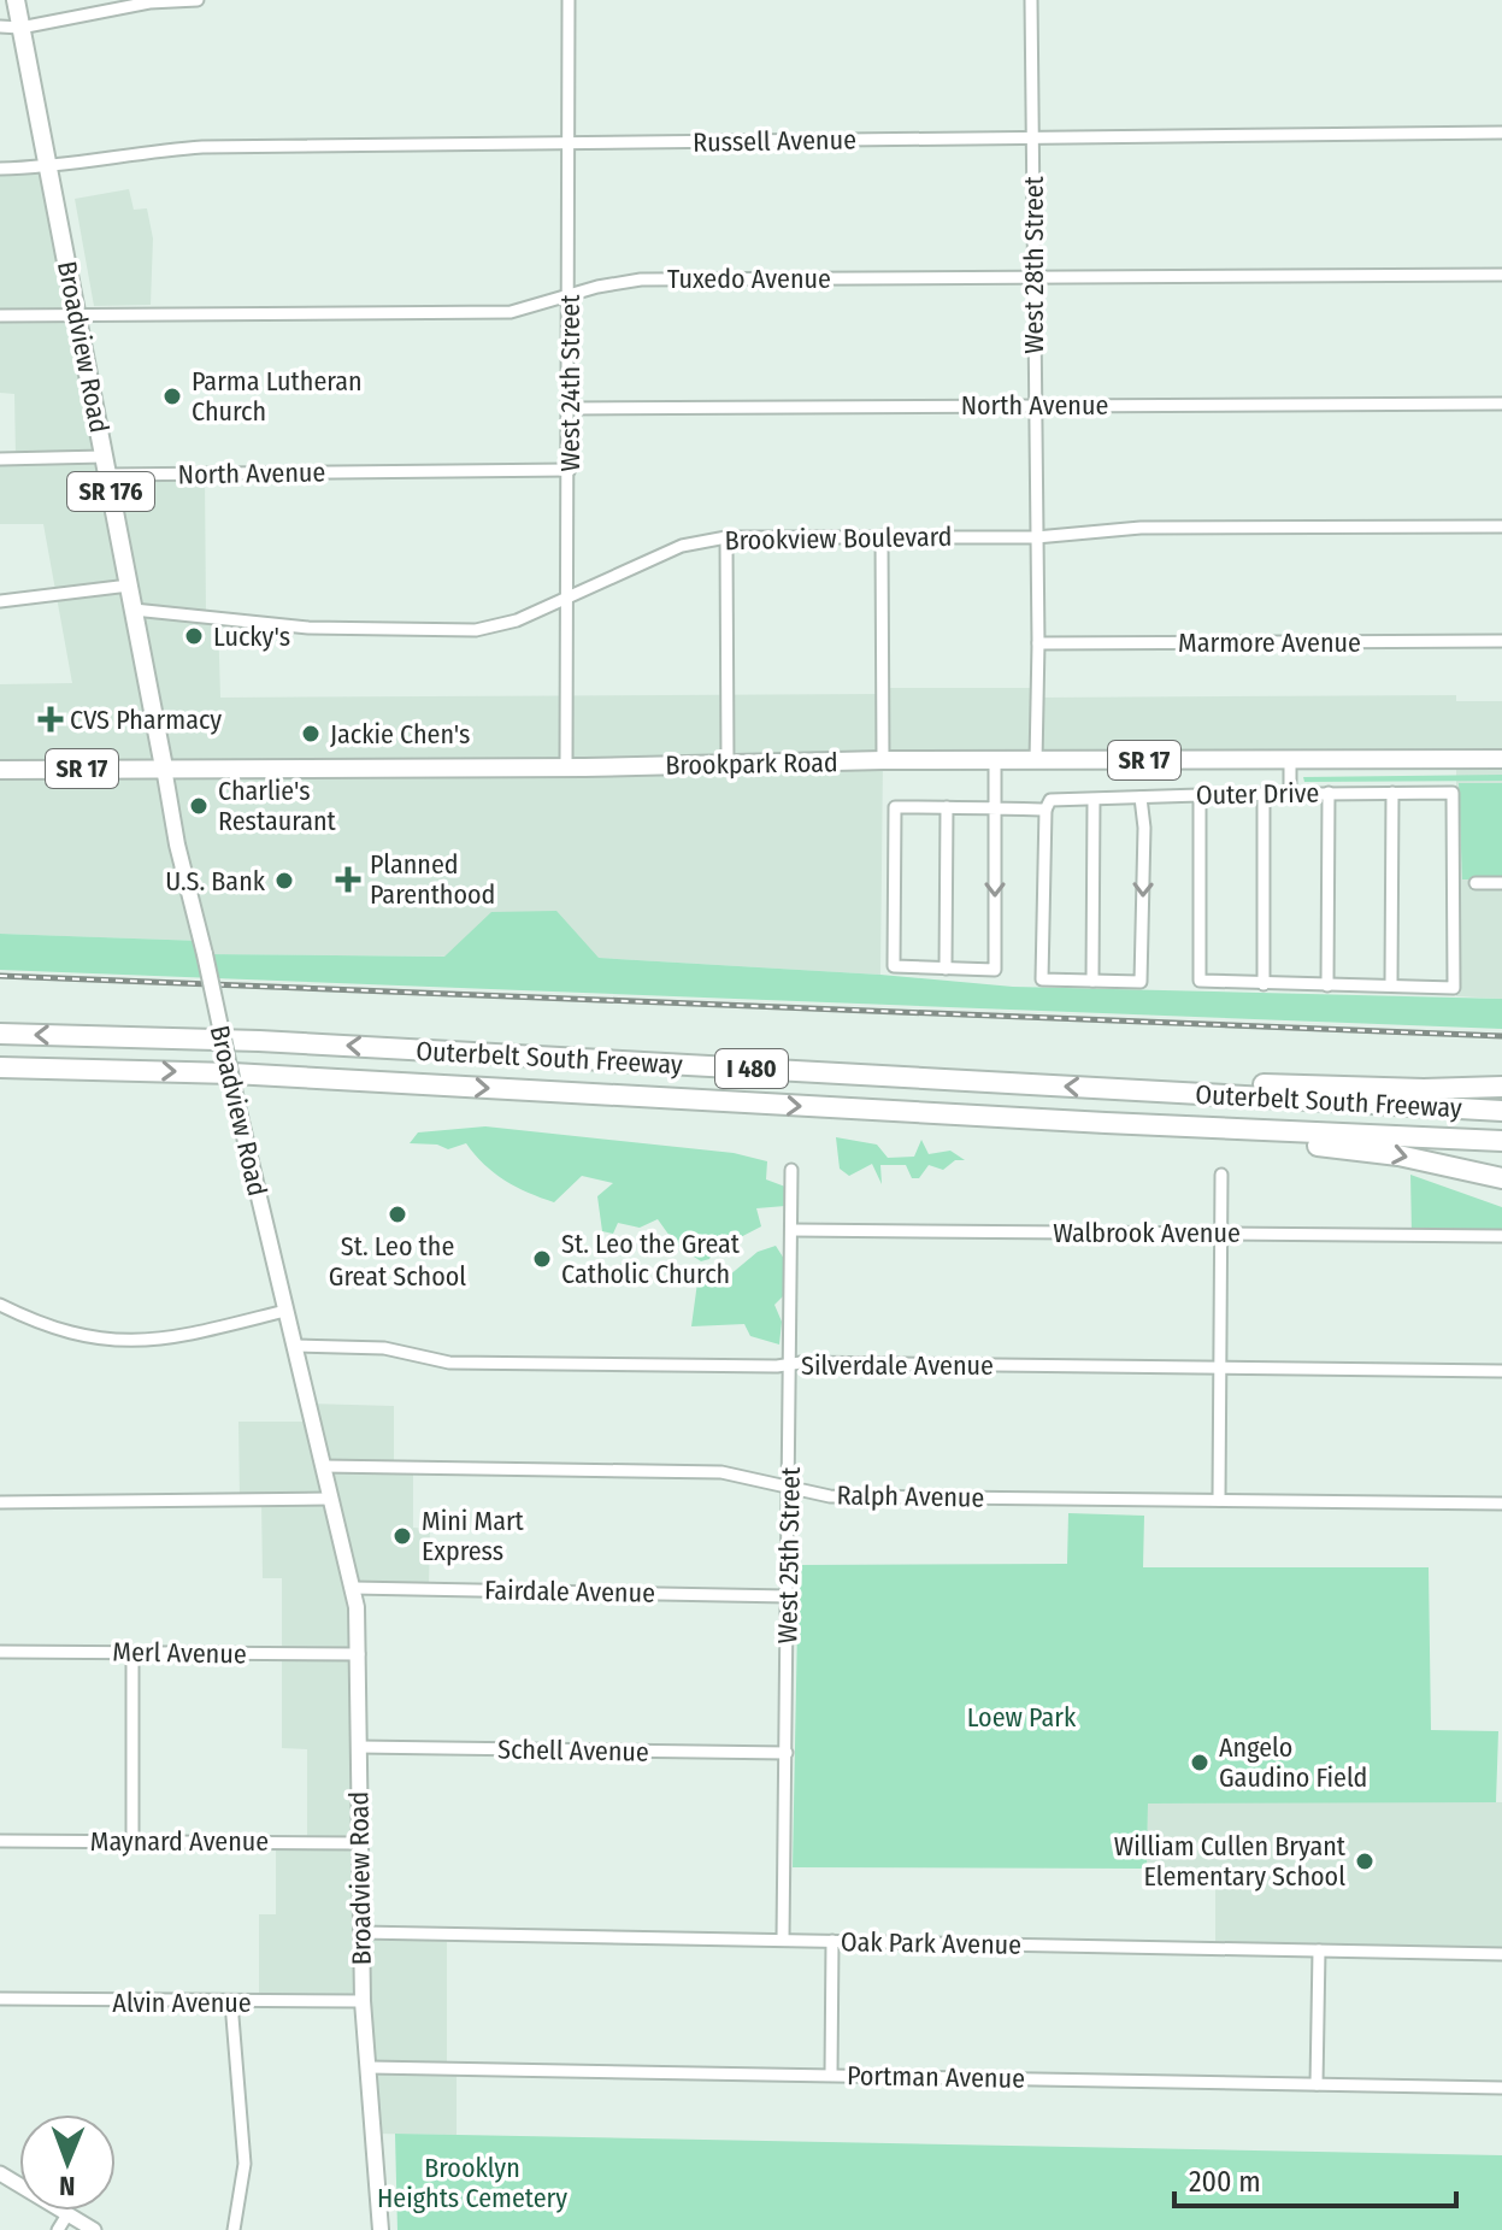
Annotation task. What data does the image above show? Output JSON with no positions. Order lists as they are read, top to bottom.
{
  "streets": {
    "highway": ["Outerbelt South Freeway", "I 480"],
    "main road": [
      "Broadview Road",
      "SR 176",
      "SR 17",
      "Brookpark Road"
    ],
    "street": [
      "Russell Avenue",
      "West 28th Street",
      "Tuxedo Avenue",
      "West 24th Street",
      "North Avenue",
      "Brookview Boulevard",
      "Marmore Avenue",
      "Outer Drive",
      "Walbrook Avenue",
      "Silverdale Avenue",
      "Ralph Avenue",
      "West 25th Street",
      "Fairdale Avenue",
      "Merl Avenue",
      "Schell Avenue",
      "Maynard Avenue",
      "Oak Park Avenue",
      "Alvin Avenue",
      "Portman Avenue"
    ]
  },
  "crossings": [
    ["Russell Avenue", "West 28th Street"],
    ["Russell Avenue", "Broadview Road"],
    ["Russell Avenue", "West 24th Street"],
    ["West 28th Street", "Tuxedo Avenue"],
    ["West 28th Street", "North Avenue"],
    ["West 28th Street", "Brookview Boulevard"],
    ["West 28th Street", "Marmore Avenue"],
    ["West 28th Street", "Brookpark Road"],
    ["Tuxedo Avenue", "Broadview Road"],
    ["Tuxedo Avenue", "West 24th Street"],
    ["Broadview Road", "North Avenue"],
    ["Broadview Road", "Brookview Boulevard"],
    ["Broadview Road", "Brookpark Road"],
    ["Broadview Road", "Silverdale Avenue"],
    ["Broadview Road", "Ralph Avenue"],
    ["Broadview Road", "Fairdale Avenue"],
    ["Broadview Road", "Merl Avenue"],
    ["Broadview Road", "Schell Avenue"],
    ["Broadview Road", "Maynard Avenue"],
    ["Broadview Road", "Oak Park Avenue"],
    ["Broadview Road", "Alvin Avenue"],
    ["Broadview Road", "Portman Avenue"],
    ["West 24th Street", "North Avenue"],
    ["West 24th Street", "Brookview Boulevard"],
    ["West 24th Street", "Brookpark Road"],
    ["Walbrook Avenue", "West 25th Street"],
    ["Silverdale Avenue", "West 25th Street"],
    ["Ralph Avenue", "West 25th Street"],
    ["West 25th Street", "Fairdale Avenue"],
    ["West 25th Street", "Schell Avenue"],
    ["West 25th Street", "Oak Park Avenue"]
  ],
  "parks": ["Loew Park", "Brooklyn Heights Cemetery"],
  "places": {
    "other": [
      "Parma Lutheran Church",
      "Lucky's",
      "Jackie Chen's",
      "Charlie's Restaurant",
      "U.S. Bank",
      "St. Leo the Great School",
      "St. Leo the Great Catholic Church",
      "Mini Mart Express",
      "Angelo Gaudino Field",
      "William Cullen Bryant Elementary School"
    ],
    "health": ["CVS Pharmacy", "Planned Parenthood"]
  },
  "scale_bar": "200 m",
  "north": "bottom"
}
